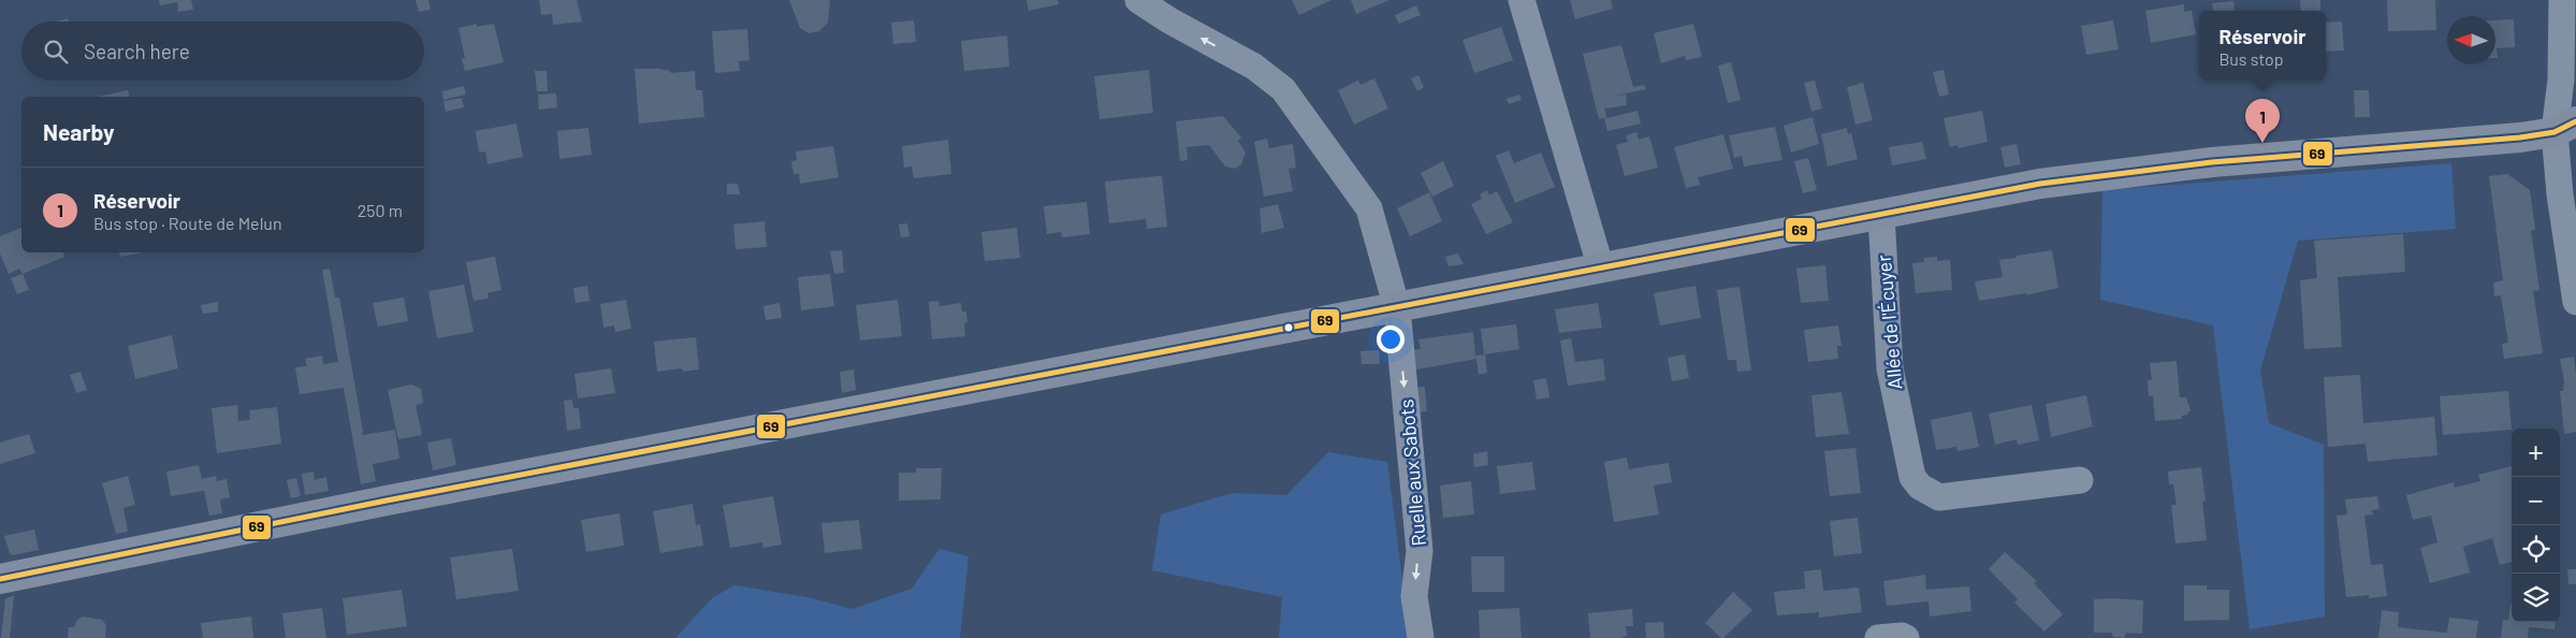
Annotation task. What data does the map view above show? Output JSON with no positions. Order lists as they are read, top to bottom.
{
  "streets": {
    "street": ["Allée de l'Écuyer", "Ruelle aux Sabots"]
  },
  "lines": ["transit line 69"],
  "north": "left",
  "page": {
    "popup": ["Réservoir", "Bus stop"],
    "search": "Search here",
    "heading": "Nearby",
    "pins": "1",
    "list": [
      {
        "mark": "1",
        "name": "Réservoir",
        "note": "Bus stop · Route de Melun",
        "value": "250 m"
      }
    ],
    "map_buttons": ["+", "−"]
  }
}
